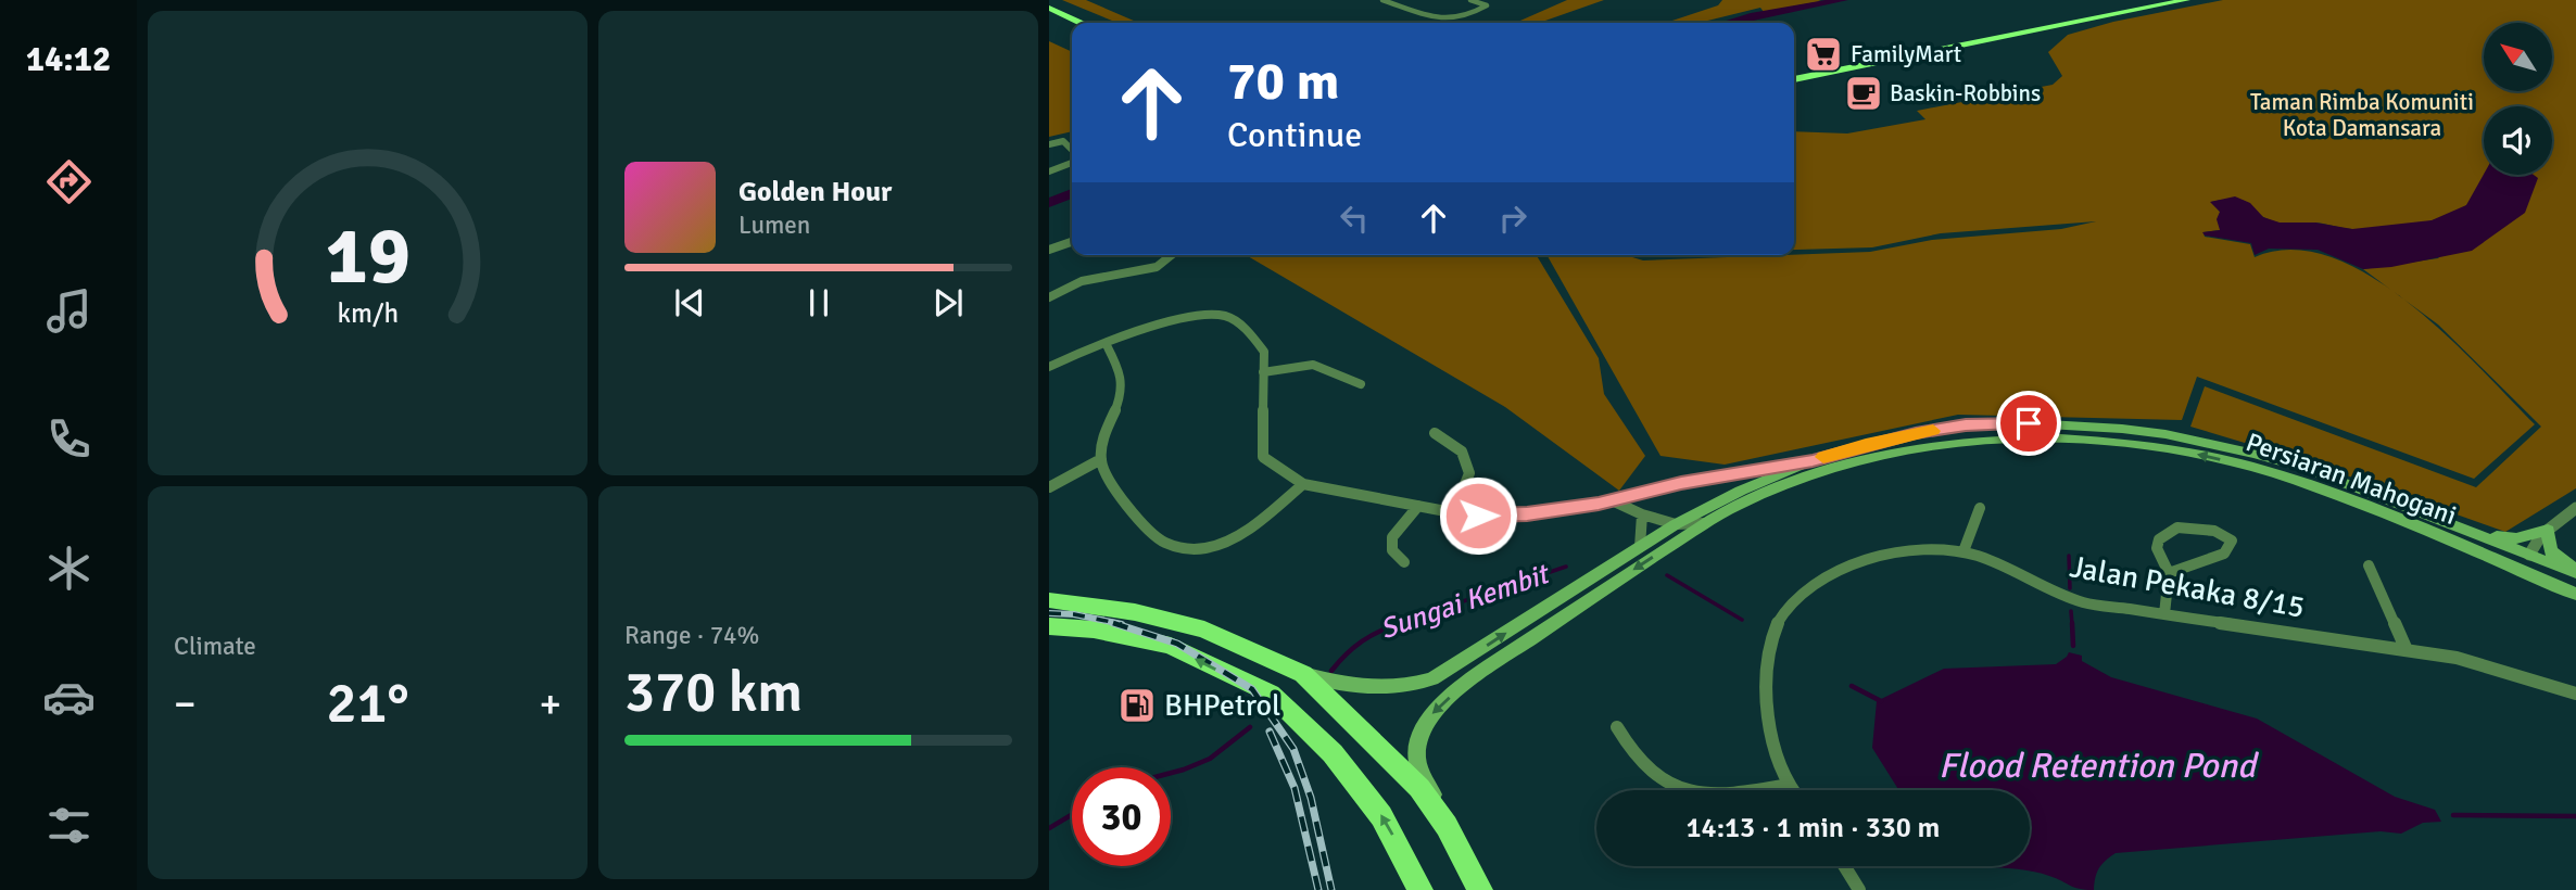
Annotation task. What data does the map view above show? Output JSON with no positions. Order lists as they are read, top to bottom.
{
  "streets": {
    "main road": ["Persiaran Mahogani"],
    "street": ["Jalan Pekaka 8/15"]
  },
  "water": ["Sungai Kembit", "Flood Retention Pond"],
  "parks": ["Taman Rimba Komuniti Kota Damansara"],
  "places": {
    "supermarket": ["FamilyMart"],
    "cafe": ["Baskin-Robbins"],
    "fuel station": ["BHPetrol"]
  },
  "north": "top left",
  "page": {
    "tabs": "14:12",
    "turn": ["70 m", "Continue"],
    "song": ["Golden Hour", "Lumen"],
    "tile": [
      "Climate",
      ["Range · 74%", "370 km"]
    ],
    "heat": ["−", "21°", "+"],
    "limit": "30",
    "trip": "14:13 · 1 min · 330 m",
    "gauge": ["19", "km/h"]
  }
}
